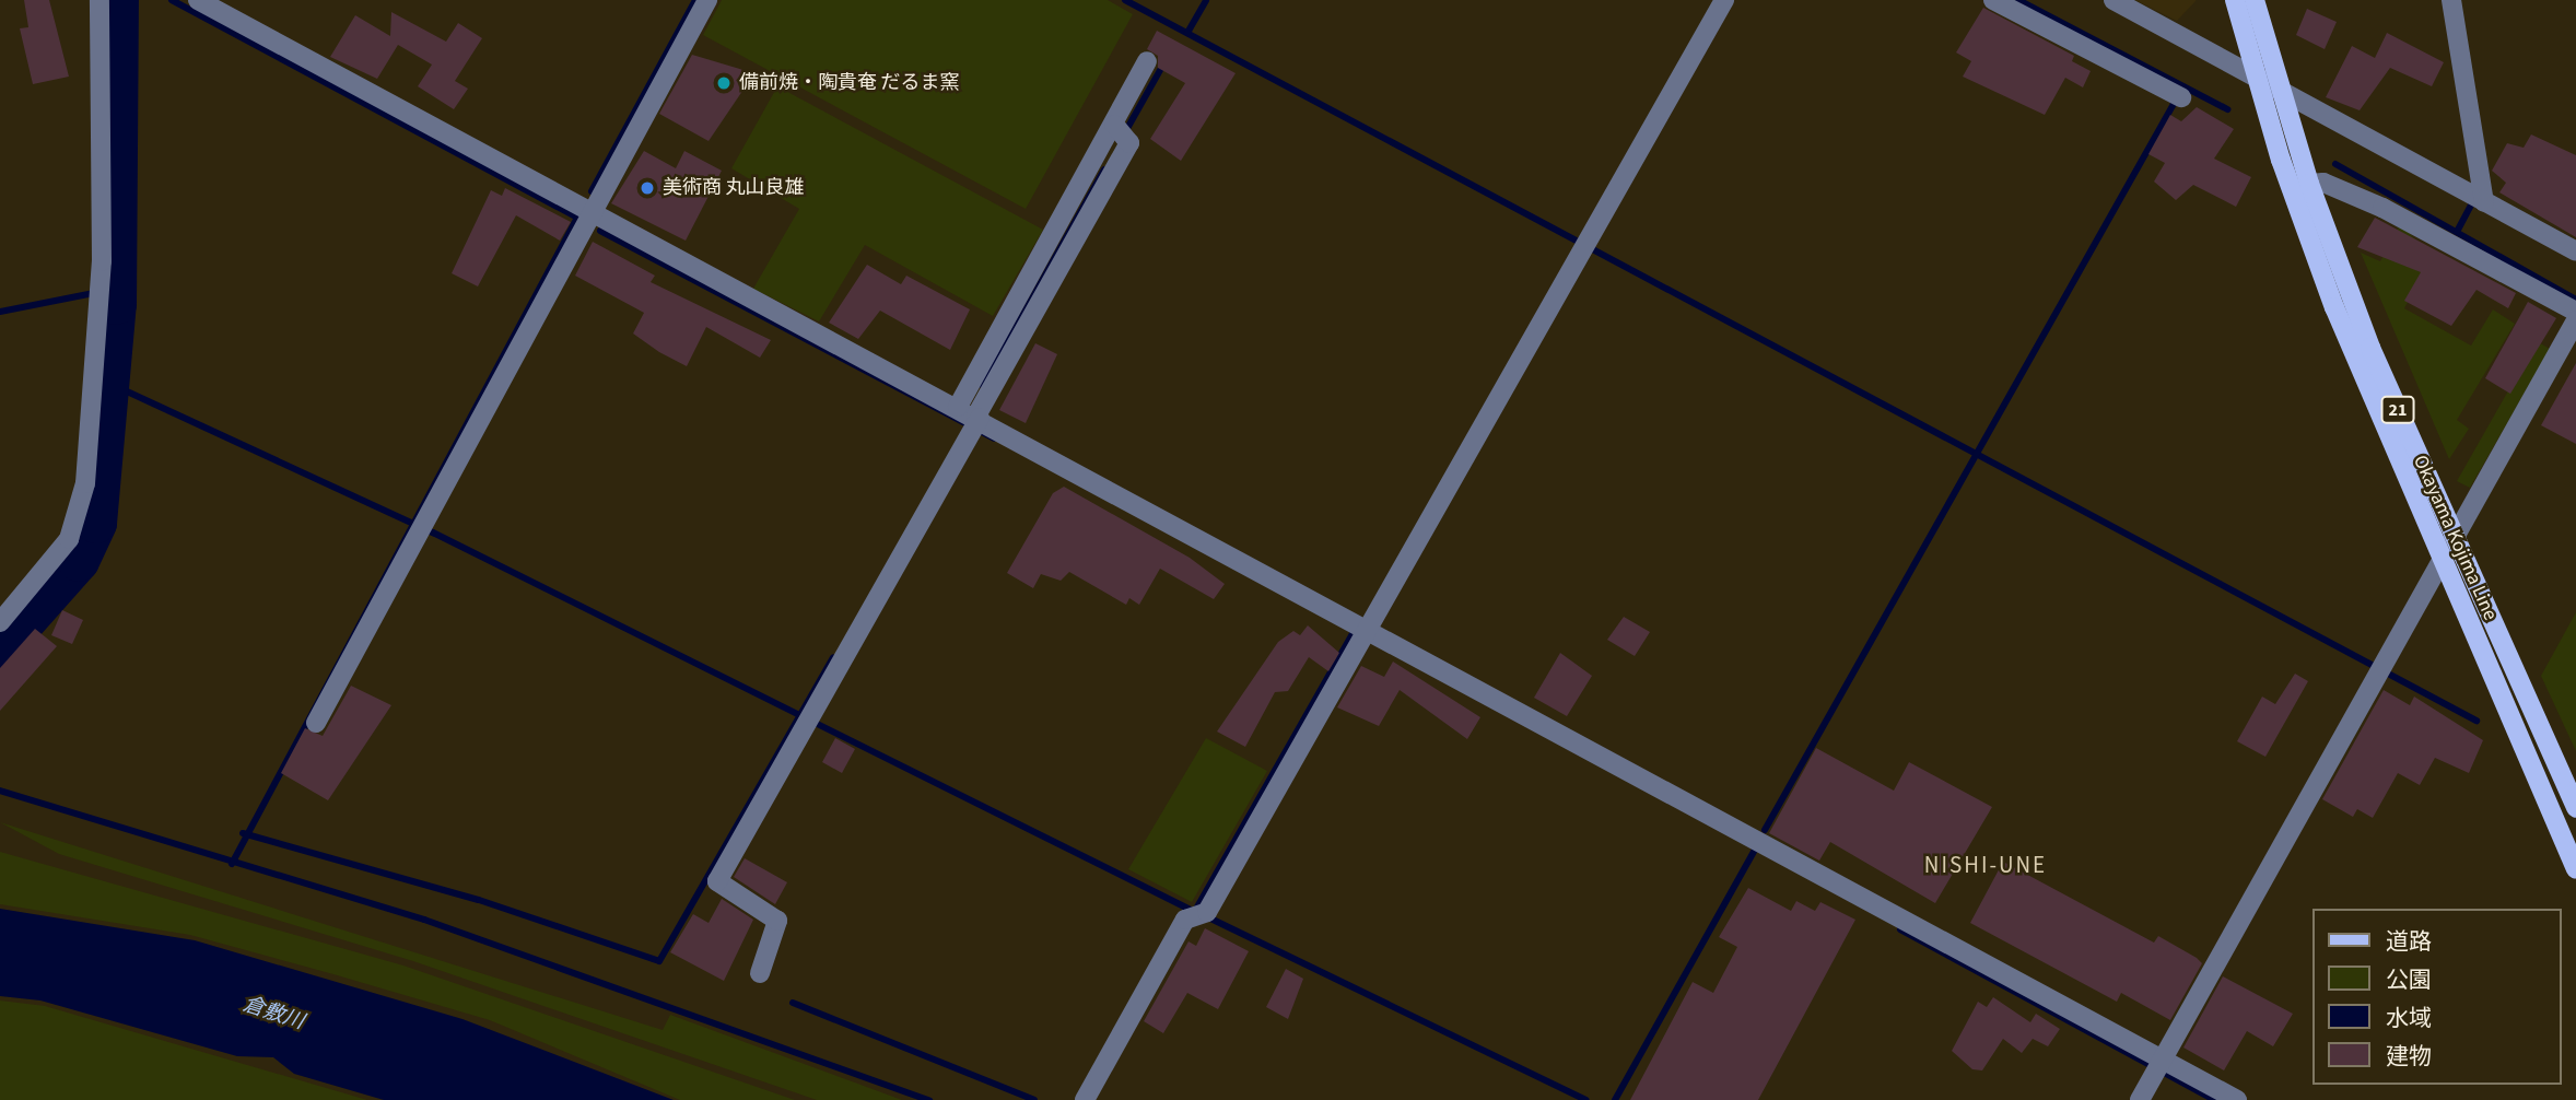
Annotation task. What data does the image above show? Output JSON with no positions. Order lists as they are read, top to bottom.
{
  "streets": {
    "main road": ["21", "Okayama Kojima Line"]
  },
  "districts": ["NISHI-UNE"],
  "water": ["倉敷川"],
  "places": ["備前焼・陶貴奄 だるま窯", "美術商 丸山良雄"],
  "legend": [
    "道路",
    "公園",
    "水域",
    "建物"
  ]
}
